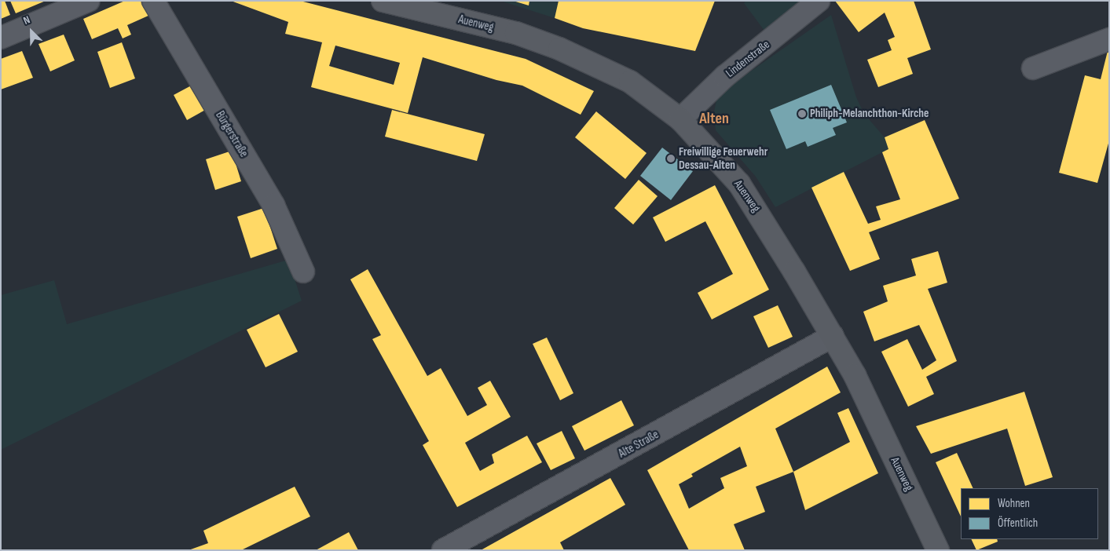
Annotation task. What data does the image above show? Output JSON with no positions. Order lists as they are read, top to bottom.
{
  "streets": {
    "main road": ["Auenweg"],
    "street": ["Lindenstraße", "Bürgerstraße", "Alte Straße"]
  },
  "crossings": [
    ["Auenweg", "Lindenstraße"],
    ["Auenweg", "Alte Straße"]
  ],
  "districts": ["Alten"],
  "places": ["Philiph-Melanchthon-Kirche", "Freiwillige Feuerwehr Dessau-Alten"],
  "legend": ["Wohnen", "Öffentlich"],
  "north": "top left"
}
